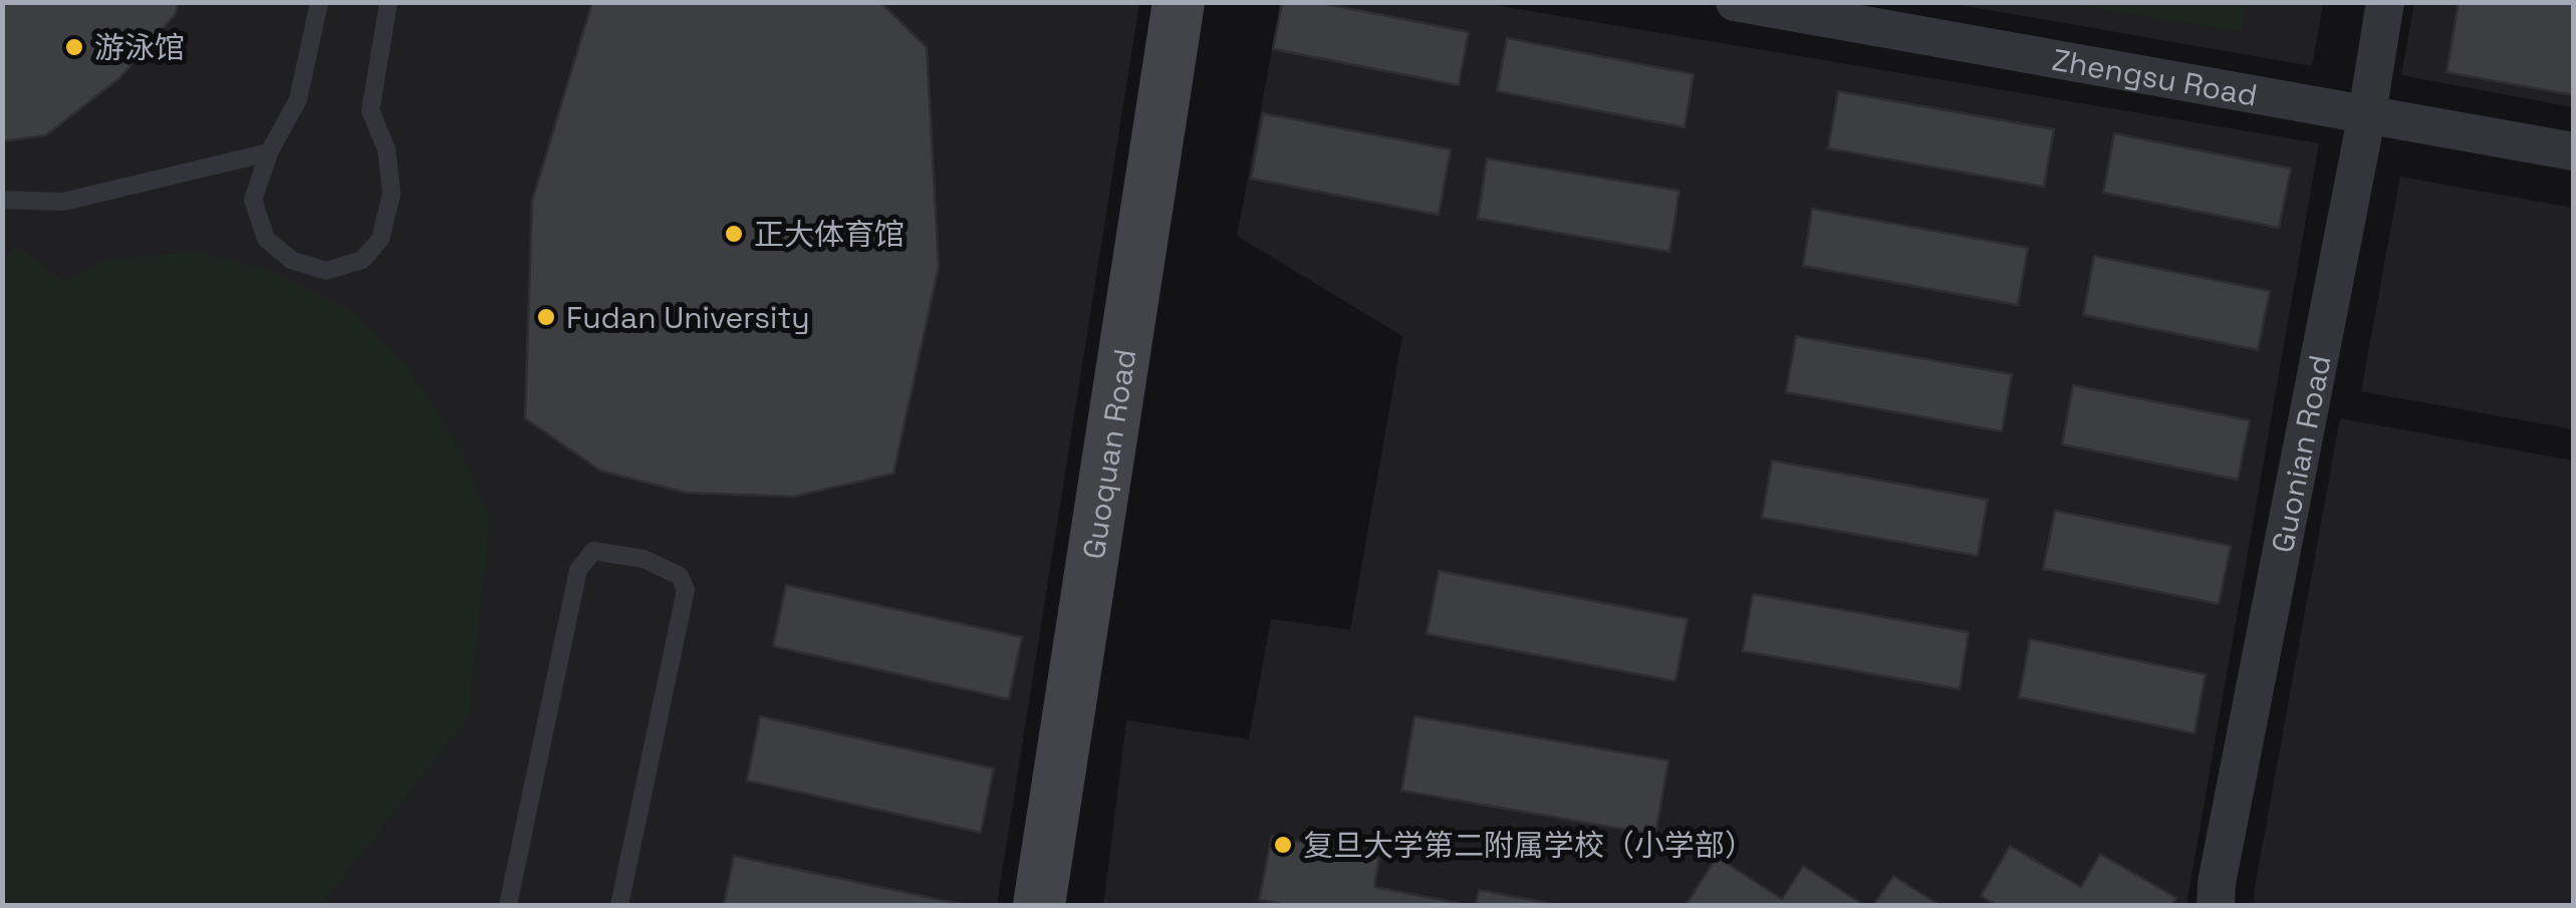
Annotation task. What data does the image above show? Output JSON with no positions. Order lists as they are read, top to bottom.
{
  "streets": {
    "street": ["Zhengsu Road", "Guoquan Road", "Guonian Road"]
  },
  "crossings": [
    ["Zhengsu Road", "Guonian Road"]
  ],
  "places": [
    "游泳馆",
    "正大体育馆",
    "Fudan University",
    "复旦大学第二附属学校（小学部）"
  ]
}
